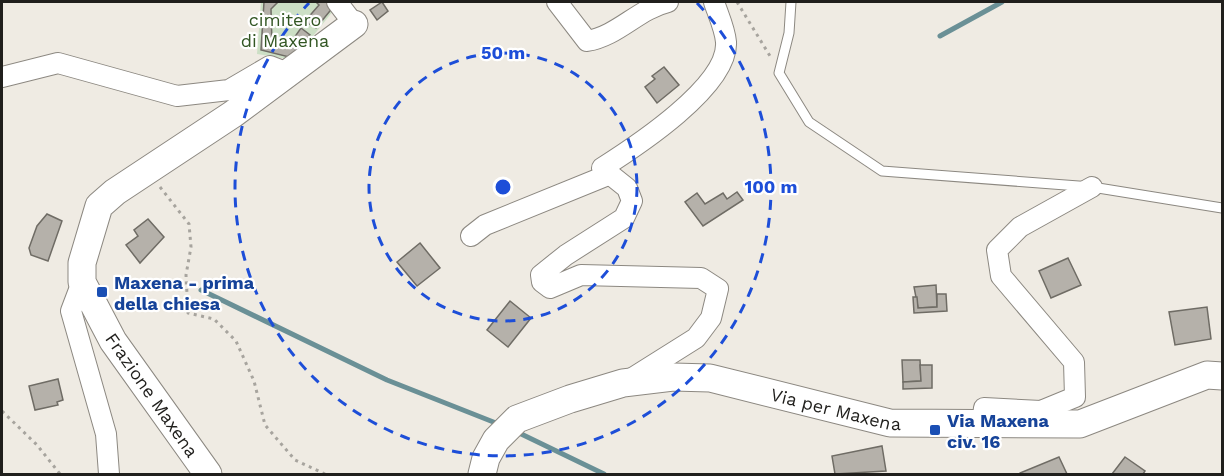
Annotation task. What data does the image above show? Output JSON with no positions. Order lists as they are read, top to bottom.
{
  "streets": {
    "street": ["Frazione Maxena", "Via per Maxena"]
  },
  "parks": ["cimitero di Maxena"],
  "places": {
    "transit": ["Maxena - prima della chiesa", "Via Maxena civ. 16"]
  },
  "rings": ["50 m", "100 m"]
}
